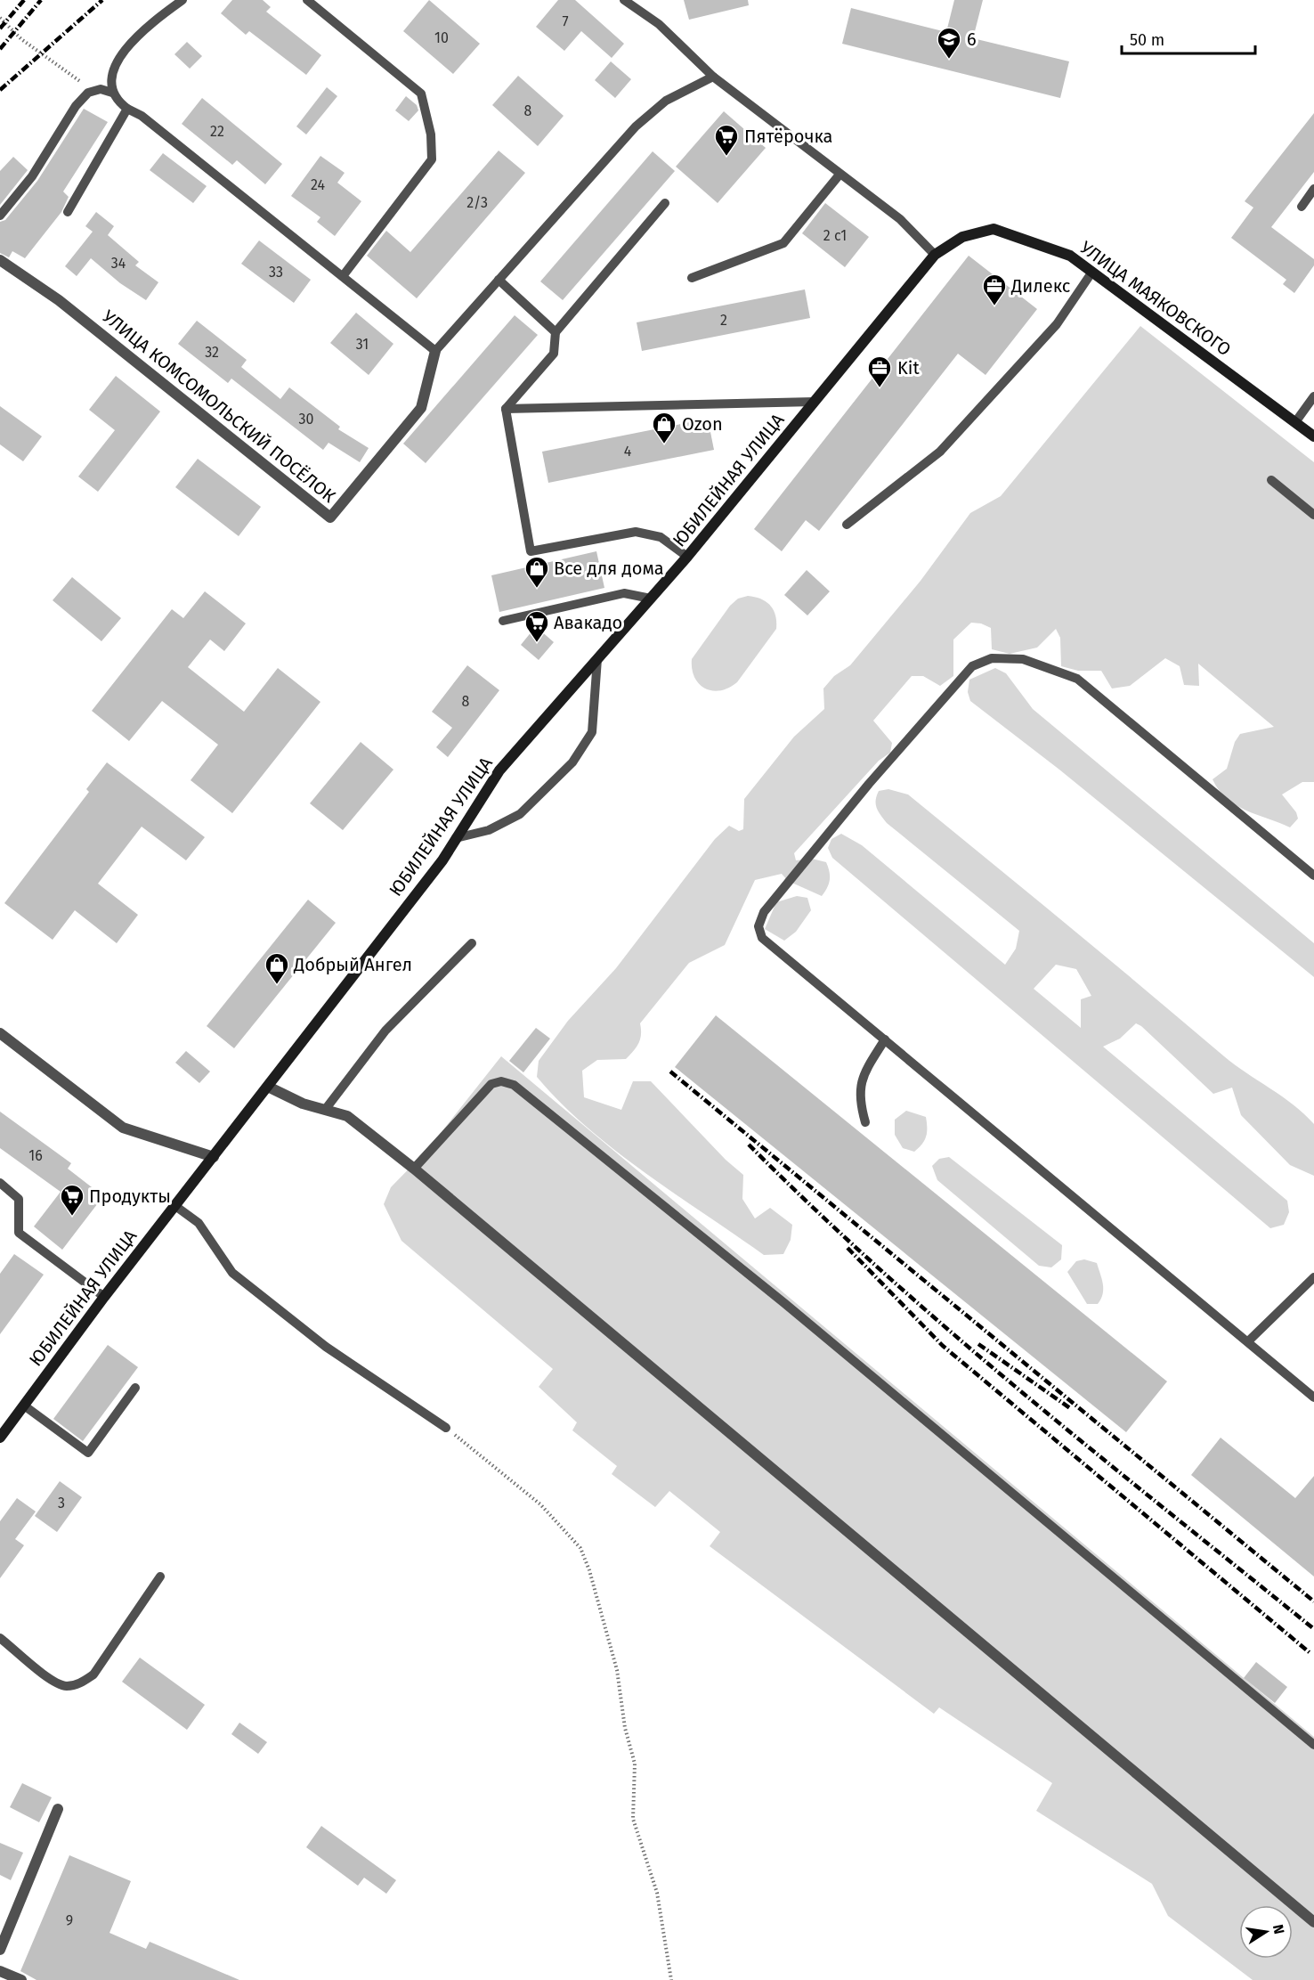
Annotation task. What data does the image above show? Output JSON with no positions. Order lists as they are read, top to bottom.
{
  "streets": {
    "street": ["УЛИЦА МАЯКОВСКОГО", "УЛИЦА КОМСОМОЛЬСКИЙ ПОСЁЛОК", "ЮБИЛЕЙНАЯ УЛИЦА"]
  },
  "crossings": [
    ["УЛИЦА МАЯКОВСКОГО", "ЮБИЛЕЙНАЯ УЛИЦА"]
  ],
  "places": {
    "school or university": ["6"],
    "supermarket": ["Пятёрочка", "Авакадо", "Продукты"],
    "office": ["Дилекс", "Kit"],
    "shop": ["Ozon", "Все для дома", "Добрый Ангел"]
  },
  "house_numbers": [
    "7",
    "10",
    "8",
    "22",
    "24",
    "2/3",
    "2 с1",
    "34",
    "33",
    "2",
    "31",
    "32",
    "30",
    "4",
    "8",
    "16",
    "3",
    "9"
  ],
  "scale_bar": "50 m",
  "north": "right"
}
